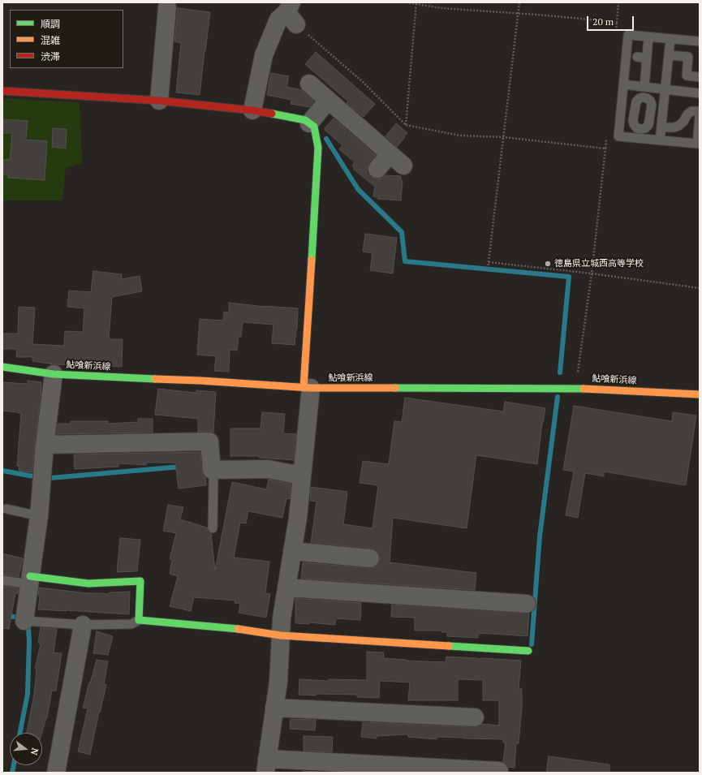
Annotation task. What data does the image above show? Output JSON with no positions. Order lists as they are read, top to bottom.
{
  "streets": {
    "street": ["鮎喰新浜線"]
  },
  "places": ["徳島県立城西高等学校"],
  "legend": ["順調", "混雑", "渋滞"],
  "scale_bar": "20 m",
  "north": "right"
}
